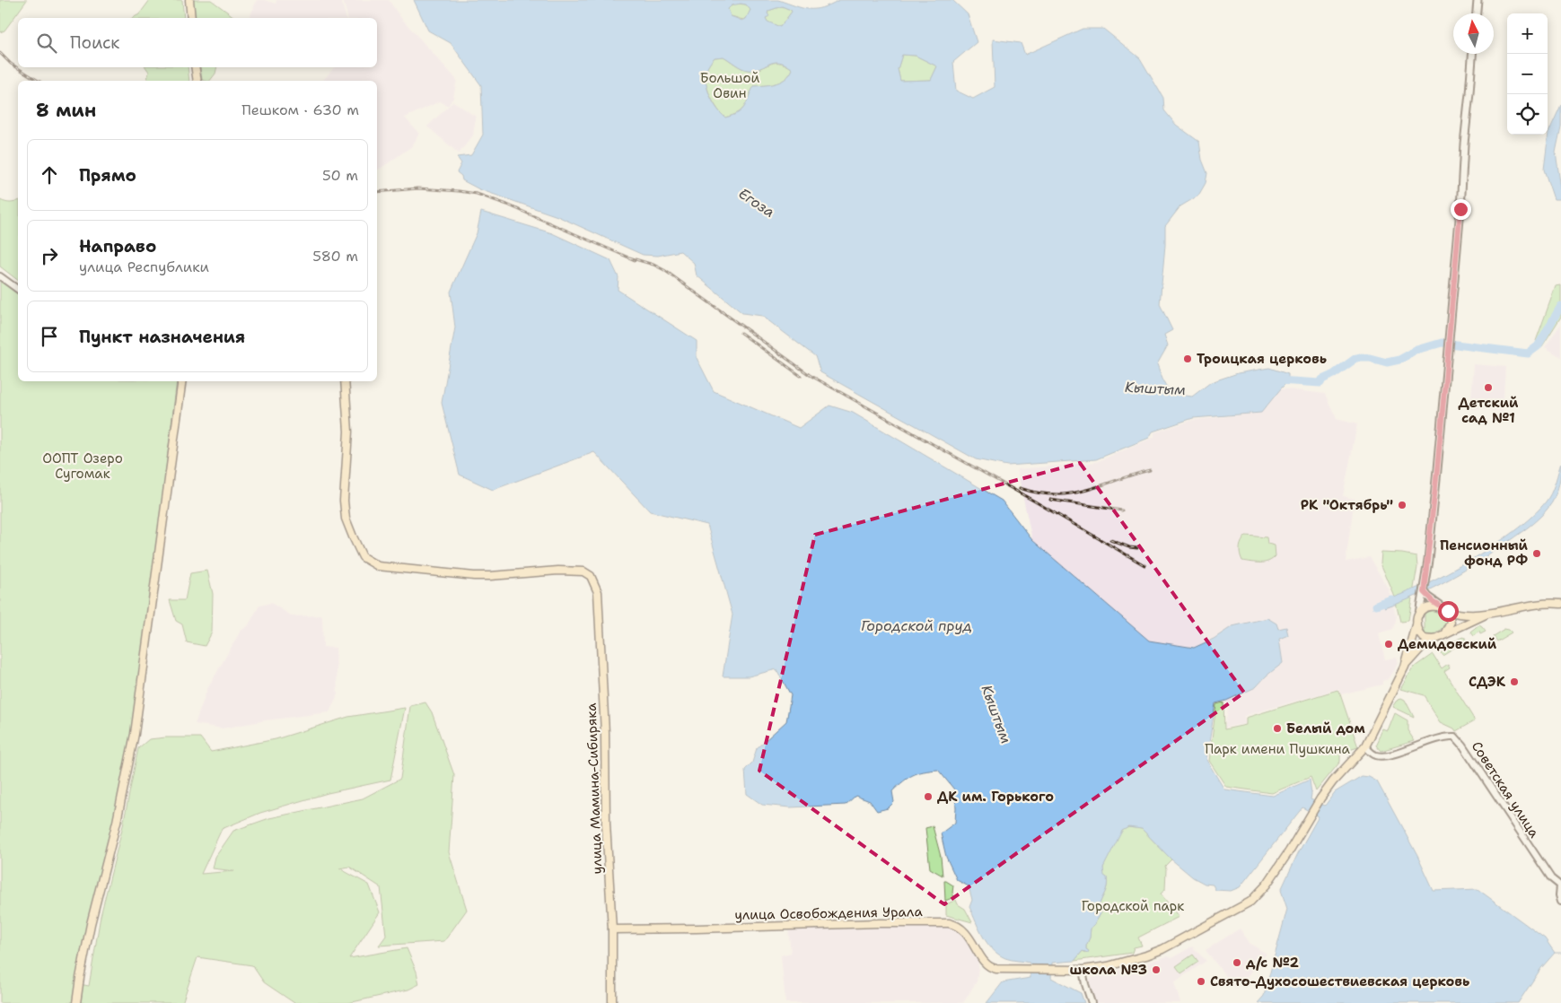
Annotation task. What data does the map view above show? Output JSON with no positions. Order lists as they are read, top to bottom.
{
  "streets": {
    "main road": ["улица Мамина-Сибиряка", "улица Освобождения Урала"],
    "street": ["Советская улица"]
  },
  "crossings": [
    ["улица Мамина-Сибиряка", "улица Освобождения Урала"]
  ],
  "water": ["Егоза", "Кыштым", "Городской пруд"],
  "parks": [
    "Большой Овин",
    "ООПТ Озеро Сугомак",
    "Парк имени Пушкина",
    "Городской парк"
  ],
  "places": [
    "Троицкая церковь",
    "Детский сад №1",
    "РК \"Октябрь\"",
    "Пенсионный фонд РФ",
    "Демидовский",
    "СДЭК",
    "Белый дом",
    "ДК им. Горького",
    "д/с №2",
    "школа №3",
    "Свято-Духосошествиевская церковь"
  ],
  "north": "top",
  "page": {
    "map_buttons": ["+", "−"],
    "search": "Поиск",
    "heading": ["8 мин", "Пешком · 630 m"],
    "list": [
      ["Прямо", "50 m"],
      ["Направо", "улица Республики", "580 m"],
      "Пункт назначения"
    ]
  }
}
